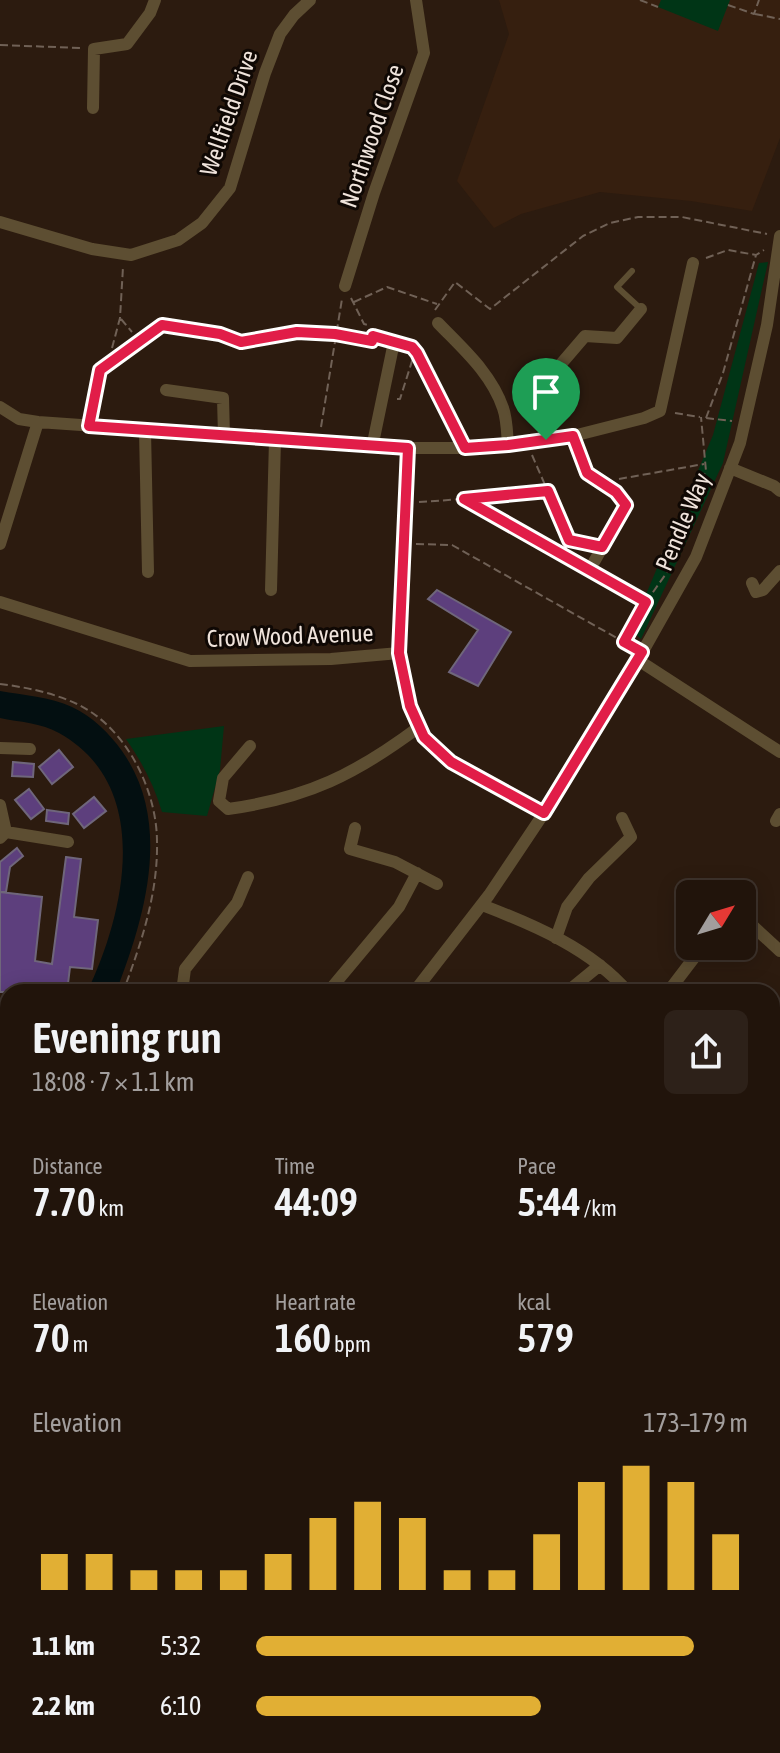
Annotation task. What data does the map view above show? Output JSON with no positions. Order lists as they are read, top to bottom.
{
  "streets": {
    "street": [
      "Wellfield Drive",
      "Northwood Close",
      "Pendle Way",
      "Crow Wood Avenue"
    ]
  },
  "north": "top right",
  "page": {
    "heading": ["Evening run", "18:08 · 7 × 1.1 km"],
    "stats": [
      ["Distance", "7.70 km"],
      ["Time", "44:09"],
      ["Pace", "5:44 /km"],
      ["Elevation", "70 m"],
      ["Heart rate", "160 bpm"],
      ["kcal", "579"]
    ],
    "chart": ["Elevation", "173–179 m"],
    "list": [
      {
        "name": "1.1 km",
        "note": "5:32"
      },
      {
        "name": "2.2 km",
        "note": "6:10"
      }
    ]
  }
}
